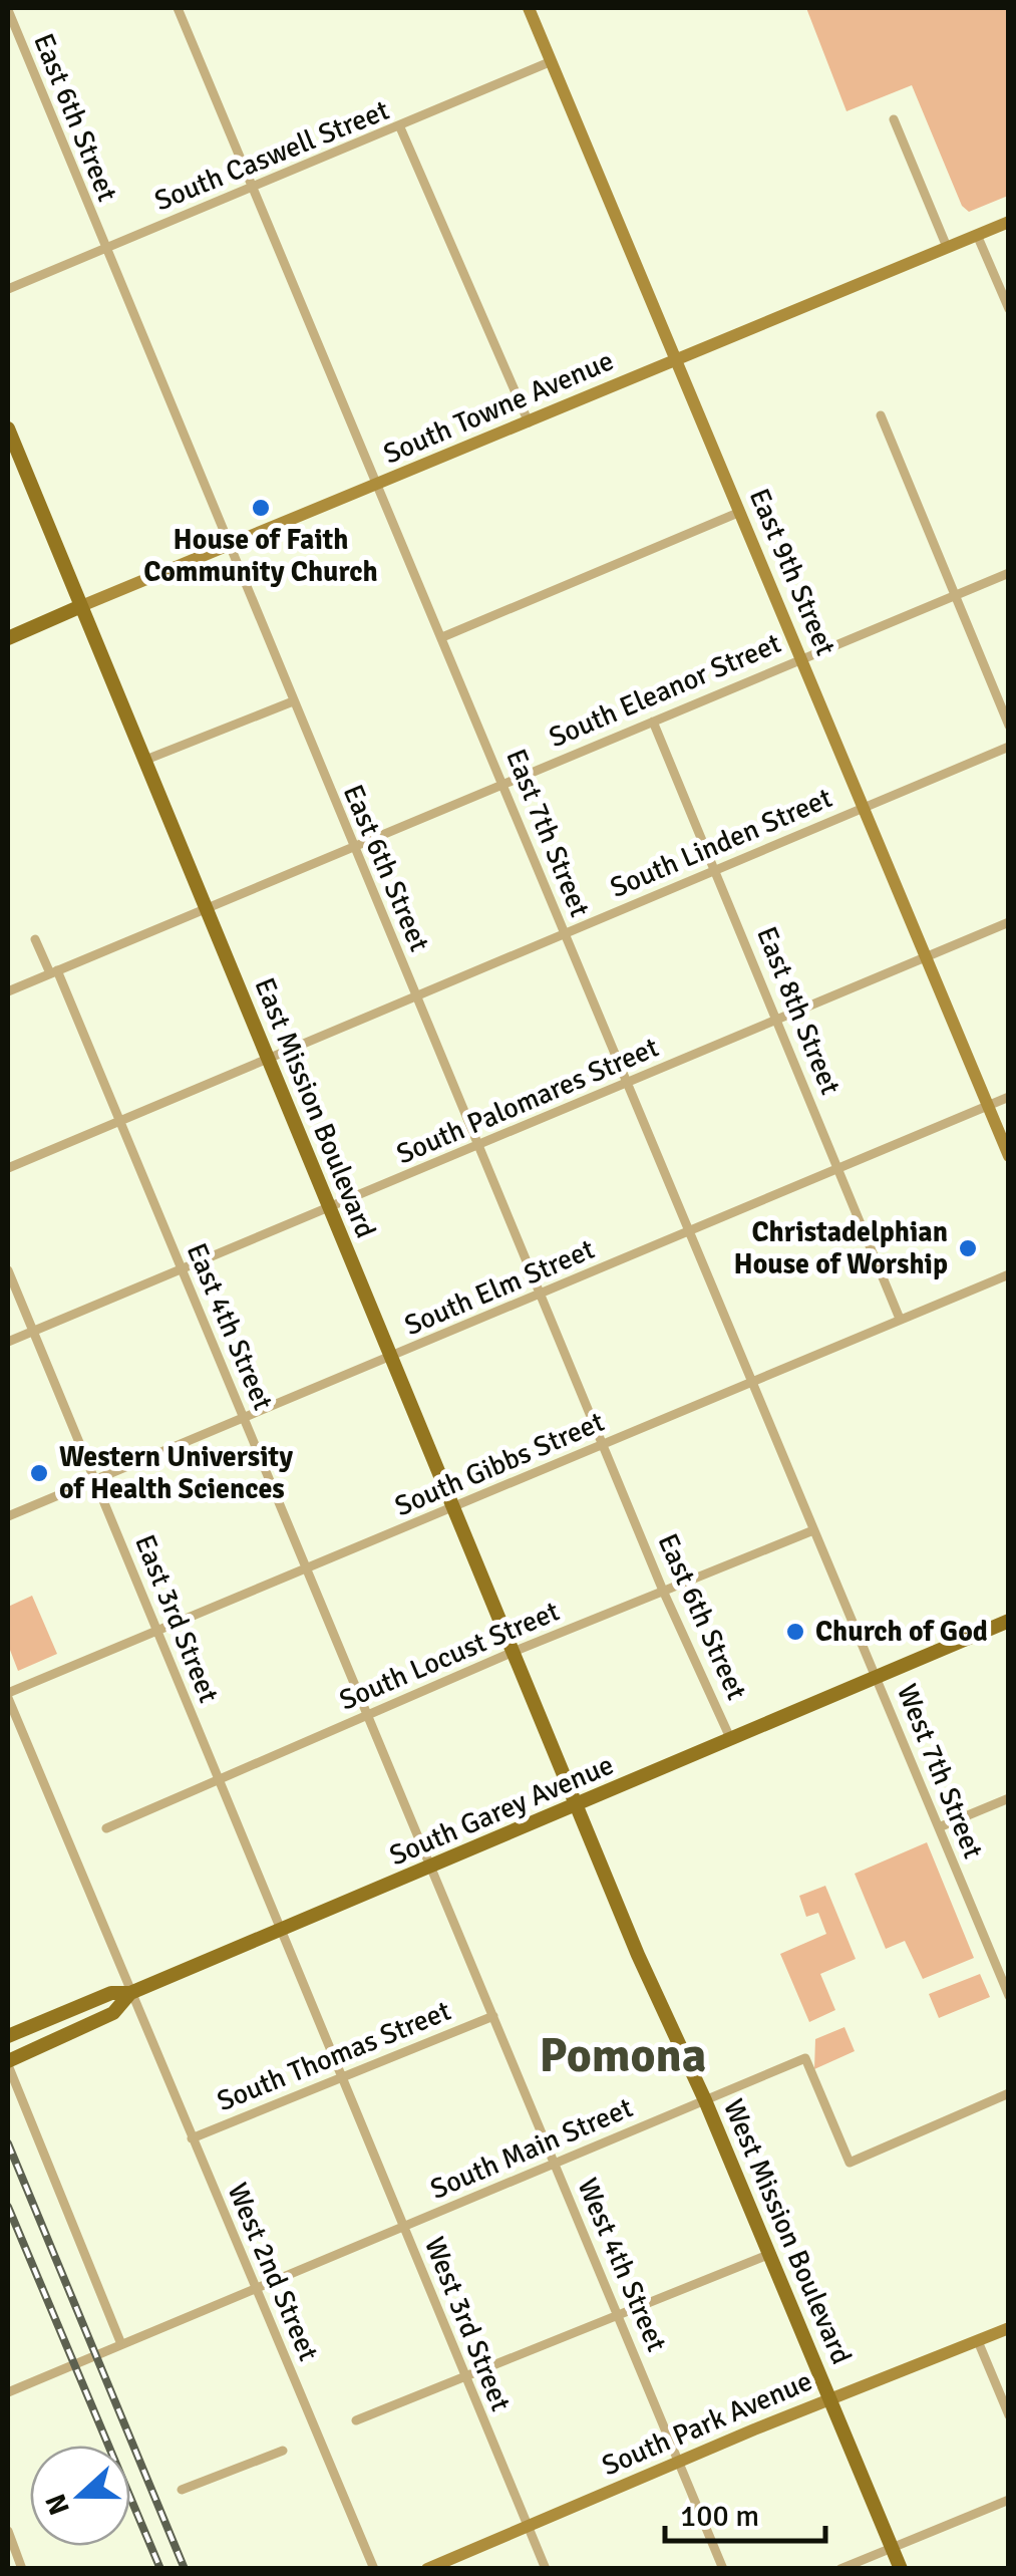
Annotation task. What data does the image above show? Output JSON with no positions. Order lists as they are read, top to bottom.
{
  "streets": {
    "main road": [
      "South Towne Avenue",
      "East Mission Boulevard",
      "South Garey Avenue",
      "West Mission Boulevard"
    ],
    "street": [
      "East 6th Street",
      "South Caswell Street",
      "East 9th Street",
      "South Eleanor Street",
      "East 7th Street",
      "South Linden Street",
      "East 8th Street",
      "South Palomares Street",
      "South Elm Street",
      "East 4th Street",
      "South Gibbs Street",
      "East 3rd Street",
      "South Locust Street",
      "West 7th Street",
      "South Thomas Street",
      "South Main Street",
      "West 4th Street",
      "West 2nd Street",
      "West 3rd Street",
      "South Park Avenue"
    ]
  },
  "crossings": [
    ["East 6th Street", "South Caswell Street"],
    ["East 6th Street", "South Towne Avenue"],
    ["East 6th Street", "South Eleanor Street"],
    ["East 6th Street", "South Linden Street"],
    ["East 6th Street", "South Palomares Street"],
    ["East 6th Street", "South Elm Street"],
    ["East 6th Street", "South Gibbs Street"],
    ["East 6th Street", "South Locust Street"],
    ["East 6th Street", "South Garey Avenue"],
    ["South Caswell Street", "East 9th Street"],
    ["South Caswell Street", "East 7th Street"],
    ["South Towne Avenue", "East 9th Street"],
    ["South Towne Avenue", "East 7th Street"],
    ["South Towne Avenue", "East Mission Boulevard"],
    ["East 9th Street", "South Eleanor Street"],
    ["East 9th Street", "South Linden Street"],
    ["East 9th Street", "South Palomares Street"],
    ["East 9th Street", "South Elm Street"],
    ["South Eleanor Street", "East 7th Street"],
    ["South Eleanor Street", "East 8th Street"],
    ["South Eleanor Street", "East Mission Boulevard"],
    ["South Eleanor Street", "East 4th Street"],
    ["East 7th Street", "South Linden Street"],
    ["East 7th Street", "South Palomares Street"],
    ["East 7th Street", "South Elm Street"],
    ["East 7th Street", "South Gibbs Street"],
    ["East 7th Street", "South Locust Street"],
    ["East 7th Street", "West 7th Street"],
    ["East 7th Street", "South Garey Avenue"],
    ["South Linden Street", "East 8th Street"],
    ["South Linden Street", "East Mission Boulevard"],
    ["South Linden Street", "East 4th Street"],
    ["East 8th Street", "South Palomares Street"],
    ["East 8th Street", "South Elm Street"],
    ["East 8th Street", "South Gibbs Street"],
    ["South Palomares Street", "East Mission Boulevard"],
    ["South Palomares Street", "East 4th Street"],
    ["South Palomares Street", "East 3rd Street"],
    ["East Mission Boulevard", "South Elm Street"],
    ["East Mission Boulevard", "South Gibbs Street"],
    ["East Mission Boulevard", "South Locust Street"],
    ["East Mission Boulevard", "South Garey Avenue"],
    ["East Mission Boulevard", "West Mission Boulevard"],
    ["South Elm Street", "East 4th Street"],
    ["South Elm Street", "East 3rd Street"],
    ["East 4th Street", "South Gibbs Street"],
    ["East 4th Street", "South Locust Street"],
    ["East 4th Street", "South Garey Avenue"],
    ["East 4th Street", "West 4th Street"],
    ["South Gibbs Street", "East 3rd Street"],
    ["South Gibbs Street", "West 2nd Street"],
    ["East 3rd Street", "South Locust Street"],
    ["East 3rd Street", "South Garey Avenue"],
    ["East 3rd Street", "West 3rd Street"],
    ["West 7th Street", "South Garey Avenue"],
    ["South Garey Avenue", "West Mission Boulevard"],
    ["South Garey Avenue", "West 4th Street"],
    ["South Garey Avenue", "West 2nd Street"],
    ["South Garey Avenue", "West 3rd Street"],
    ["South Thomas Street", "West 4th Street"],
    ["South Thomas Street", "West 2nd Street"],
    ["South Thomas Street", "West 3rd Street"],
    ["South Main Street", "West Mission Boulevard"],
    ["South Main Street", "West 4th Street"],
    ["South Main Street", "West 2nd Street"],
    ["South Main Street", "West 3rd Street"],
    ["West Mission Boulevard", "South Park Avenue"],
    ["West 4th Street", "South Park Avenue"],
    ["West 3rd Street", "South Park Avenue"]
  ],
  "districts": ["Pomona"],
  "places": [
    "House of Faith Community Church",
    "Christadelphian House of Worship",
    "Western University of Health Sciences",
    "Church of God"
  ],
  "scale_bar": "100 m",
  "north": "left"
}
